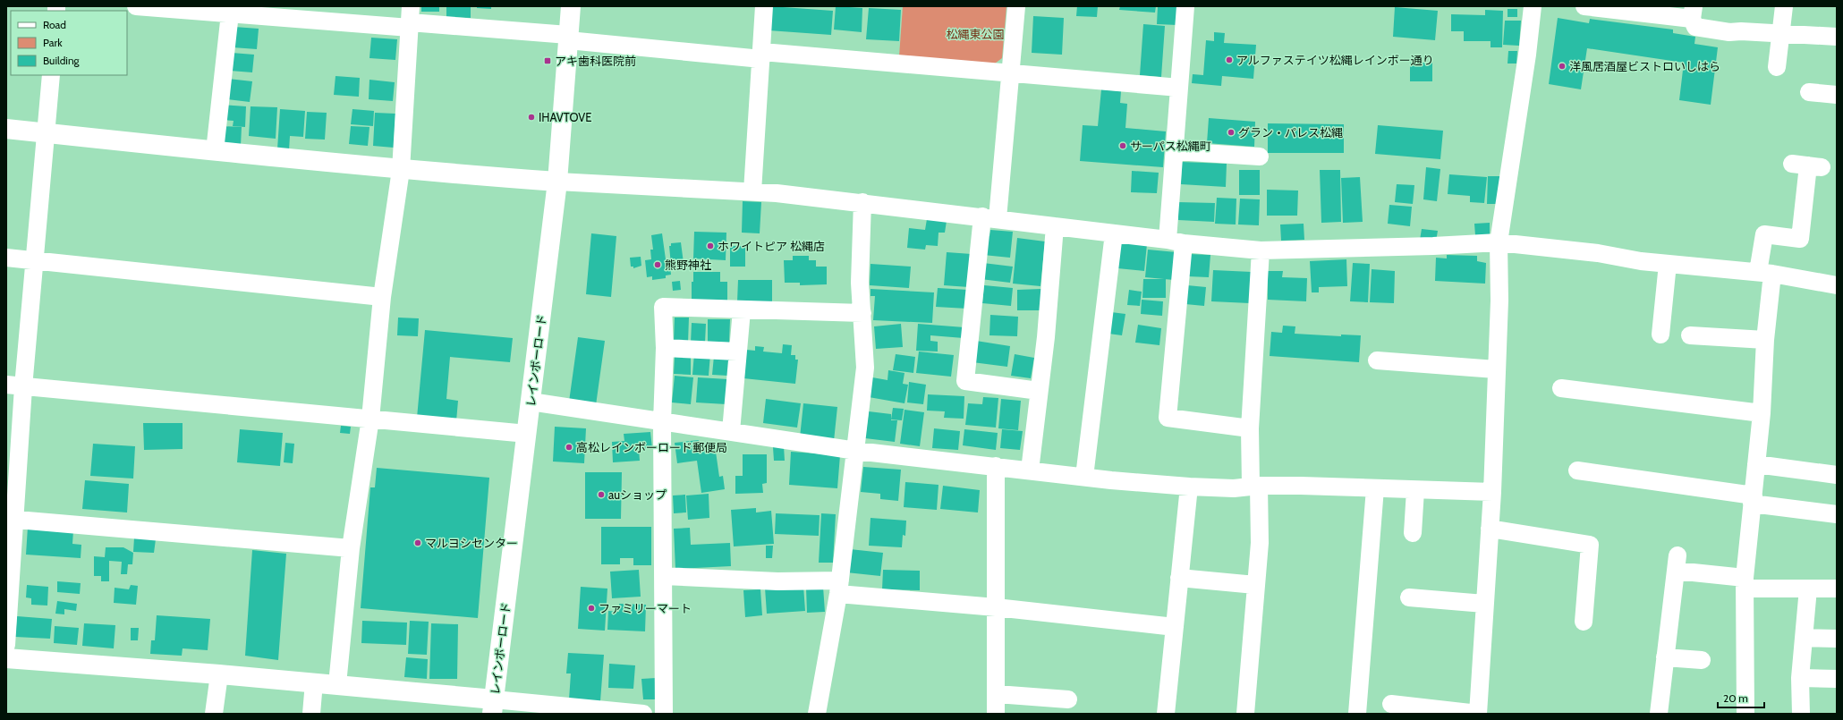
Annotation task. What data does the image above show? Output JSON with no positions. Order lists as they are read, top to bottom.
{
  "streets": {
    "street": ["レインボーロード"]
  },
  "parks": ["松縄東公園"],
  "places": {
    "other": [
      "アルファステイツ松縄レインボー通り",
      "洋風居酒屋ビストロいしはら",
      "IHAVTOVE",
      "グラン・パレス松縄",
      "サーパス松縄町",
      "ホワイトピア 松縄店",
      "熊野神社",
      "高松レインボーロード郵便局",
      "auショップ",
      "マルヨシセンター",
      "ファミリーマート"
    ],
    "transit": ["アキ歯科医院前"]
  },
  "legend": ["Road", "Park", "Building"],
  "scale_bar": "20 m"
}
